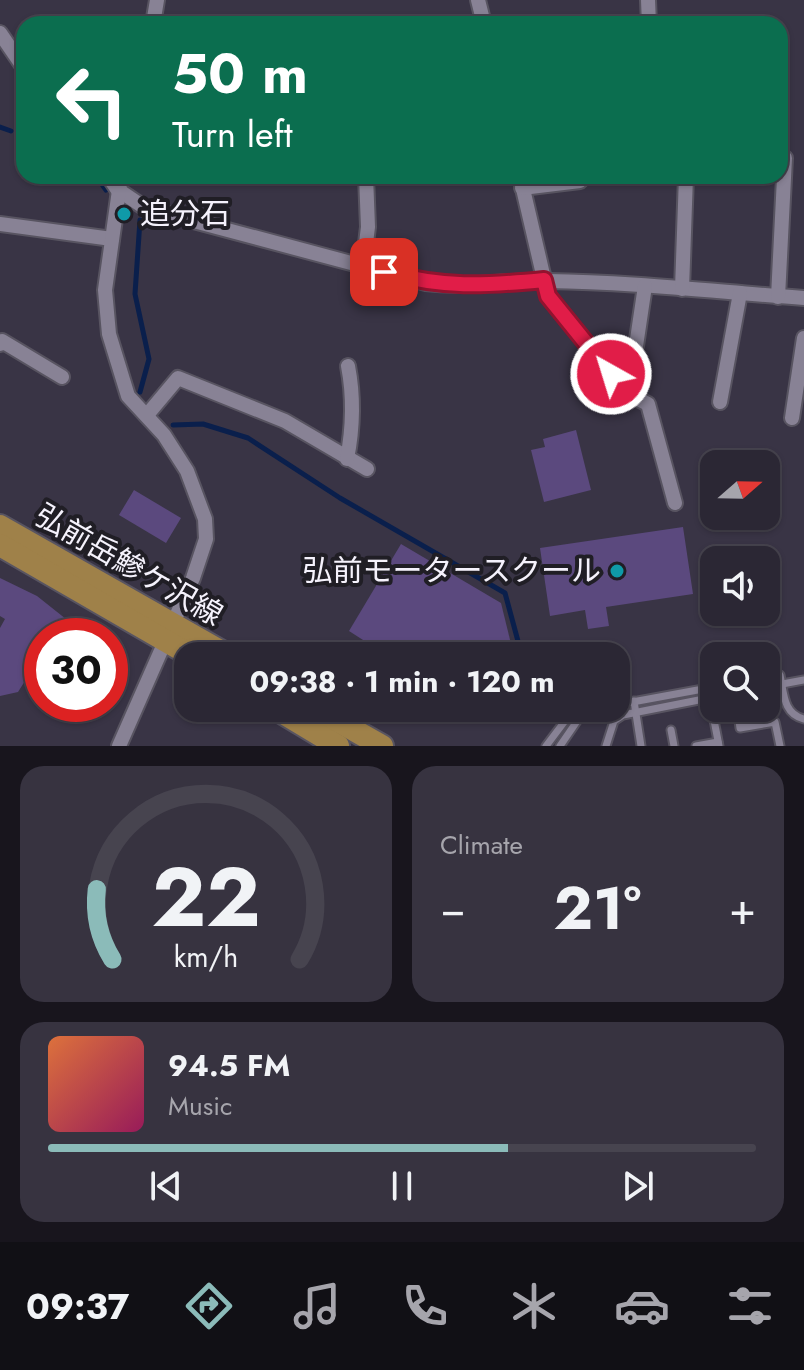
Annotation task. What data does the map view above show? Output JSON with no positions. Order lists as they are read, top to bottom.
{
  "streets": {
    "main road": ["弘前岳鰺ケ沢線"]
  },
  "places": ["追分石", "弘前モータースクール"],
  "north": "right",
  "page": {
    "turn": ["50 m", "Turn left"],
    "limit": "30",
    "trip": "09:38 · 1 min · 120 m",
    "tile": "Climate",
    "heat": ["−", "21°", "+"],
    "song": ["94.5 FM", "Music"],
    "tabs": "09:37",
    "gauge": ["22", "km/h"]
  }
}
